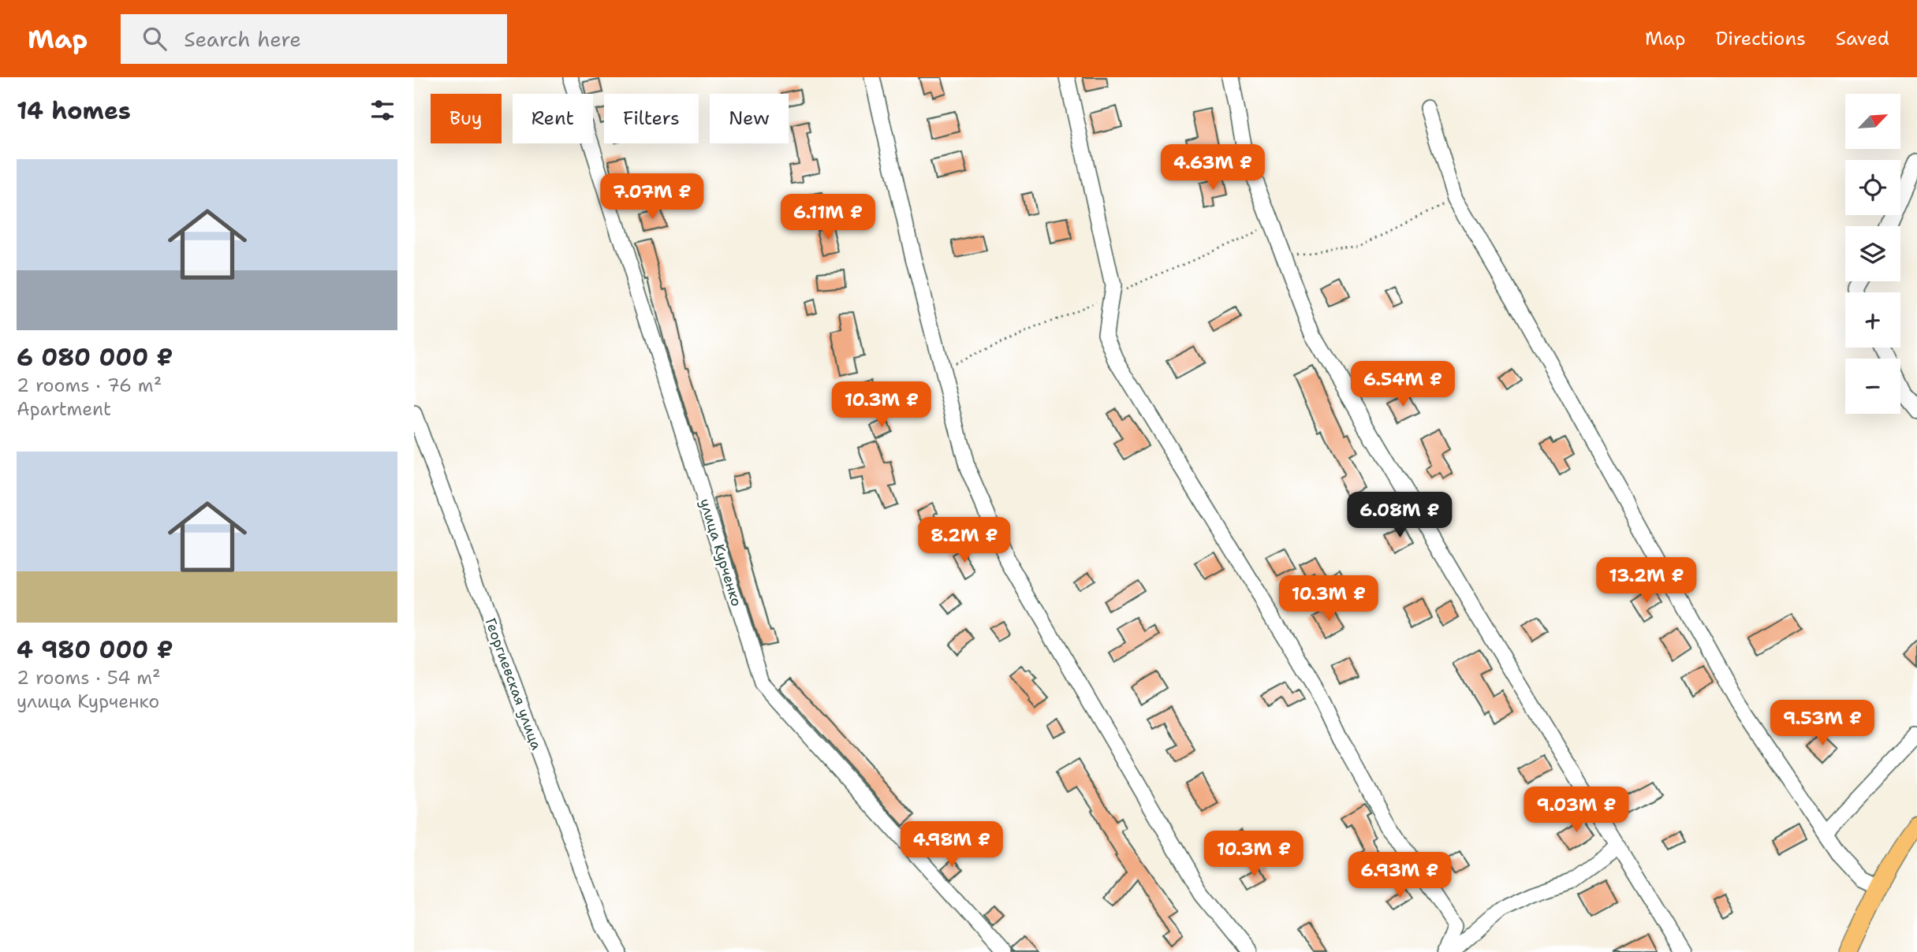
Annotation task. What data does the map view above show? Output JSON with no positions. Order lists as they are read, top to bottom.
{
  "streets": {
    "street": ["улица Курченко", "Георгиевская улица"]
  },
  "north": "top right",
  "page": {
    "header": "Map",
    "search": "Search here",
    "nav": ["Map", "Directions", "Saved"],
    "heading": "14 homes",
    "map_buttons": ["+", "−"],
    "chip": [
      "Buy",
      "Rent",
      "Filters",
      "New"
    ],
    "list": [
      {
        "name": "6 080 000 ₽",
        "note": "2 rooms · 76 m² · Apartment"
      },
      {
        "name": "4 980 000 ₽",
        "note": "2 rooms · 54 m² · улица Курченко"
      }
    ],
    "price": [
      "4.63M ₽",
      "7.07M ₽",
      "6.11M ₽",
      "6.54M ₽",
      "10.3M ₽",
      "6.08M ₽",
      "8.2M ₽",
      "13.2M ₽",
      "10.3M ₽",
      "9.53M ₽",
      "9.03M ₽",
      "4.98M ₽",
      "10.3M ₽",
      "6.93M ₽"
    ]
  }
}
